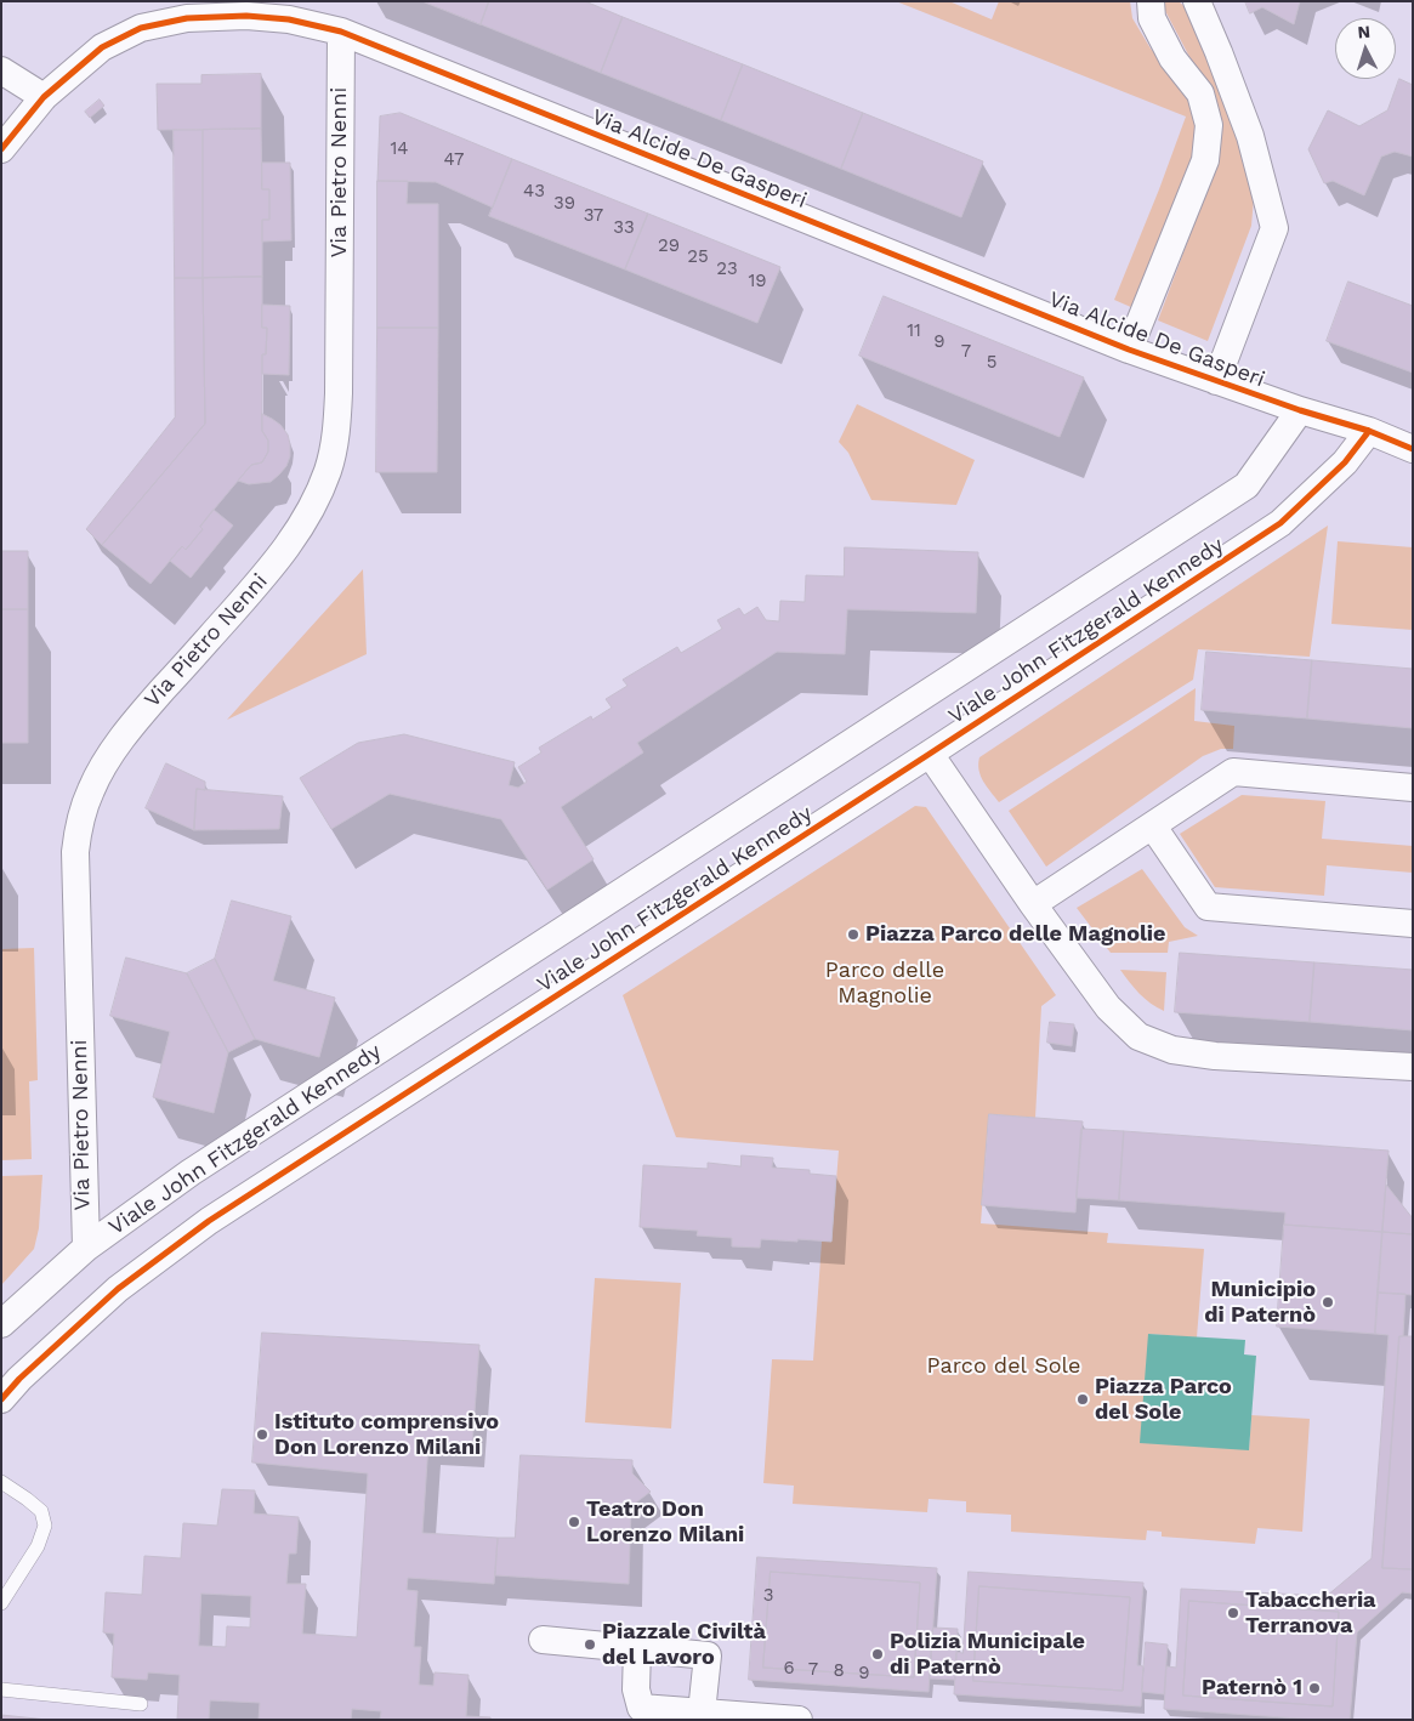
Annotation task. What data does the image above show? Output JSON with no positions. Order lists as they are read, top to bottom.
{
  "streets": {
    "street": ["Via Alcide De Gasperi", "Via Pietro Nenni", "Viale John Fitzgerald Kennedy"]
  },
  "crossings": [
    ["Via Alcide De Gasperi", "Via Pietro Nenni"],
    ["Via Alcide De Gasperi", "Viale John Fitzgerald Kennedy"],
    ["Via Pietro Nenni", "Viale John Fitzgerald Kennedy"]
  ],
  "parks": ["Parco delle Magnolie", "Parco del Sole"],
  "places": [
    "Piazza Parco delle Magnolie",
    "Municipio di Paternò",
    "Piazza Parco del Sole",
    "Istituto comprensivo Don Lorenzo Milani",
    "Teatro Don Lorenzo Milani",
    "Tabaccheria Terranova",
    "Piazzale Civiltà del Lavoro",
    "Polizia Municipale di Paternò",
    "Paternò 1"
  ],
  "house_numbers": [
    "14",
    "47",
    "43",
    "39",
    "37",
    "33",
    "29",
    "25",
    "23",
    "19",
    "11",
    "9",
    "7",
    "5",
    "3",
    "6",
    "7",
    "8",
    "9"
  ],
  "north": "top"
}
